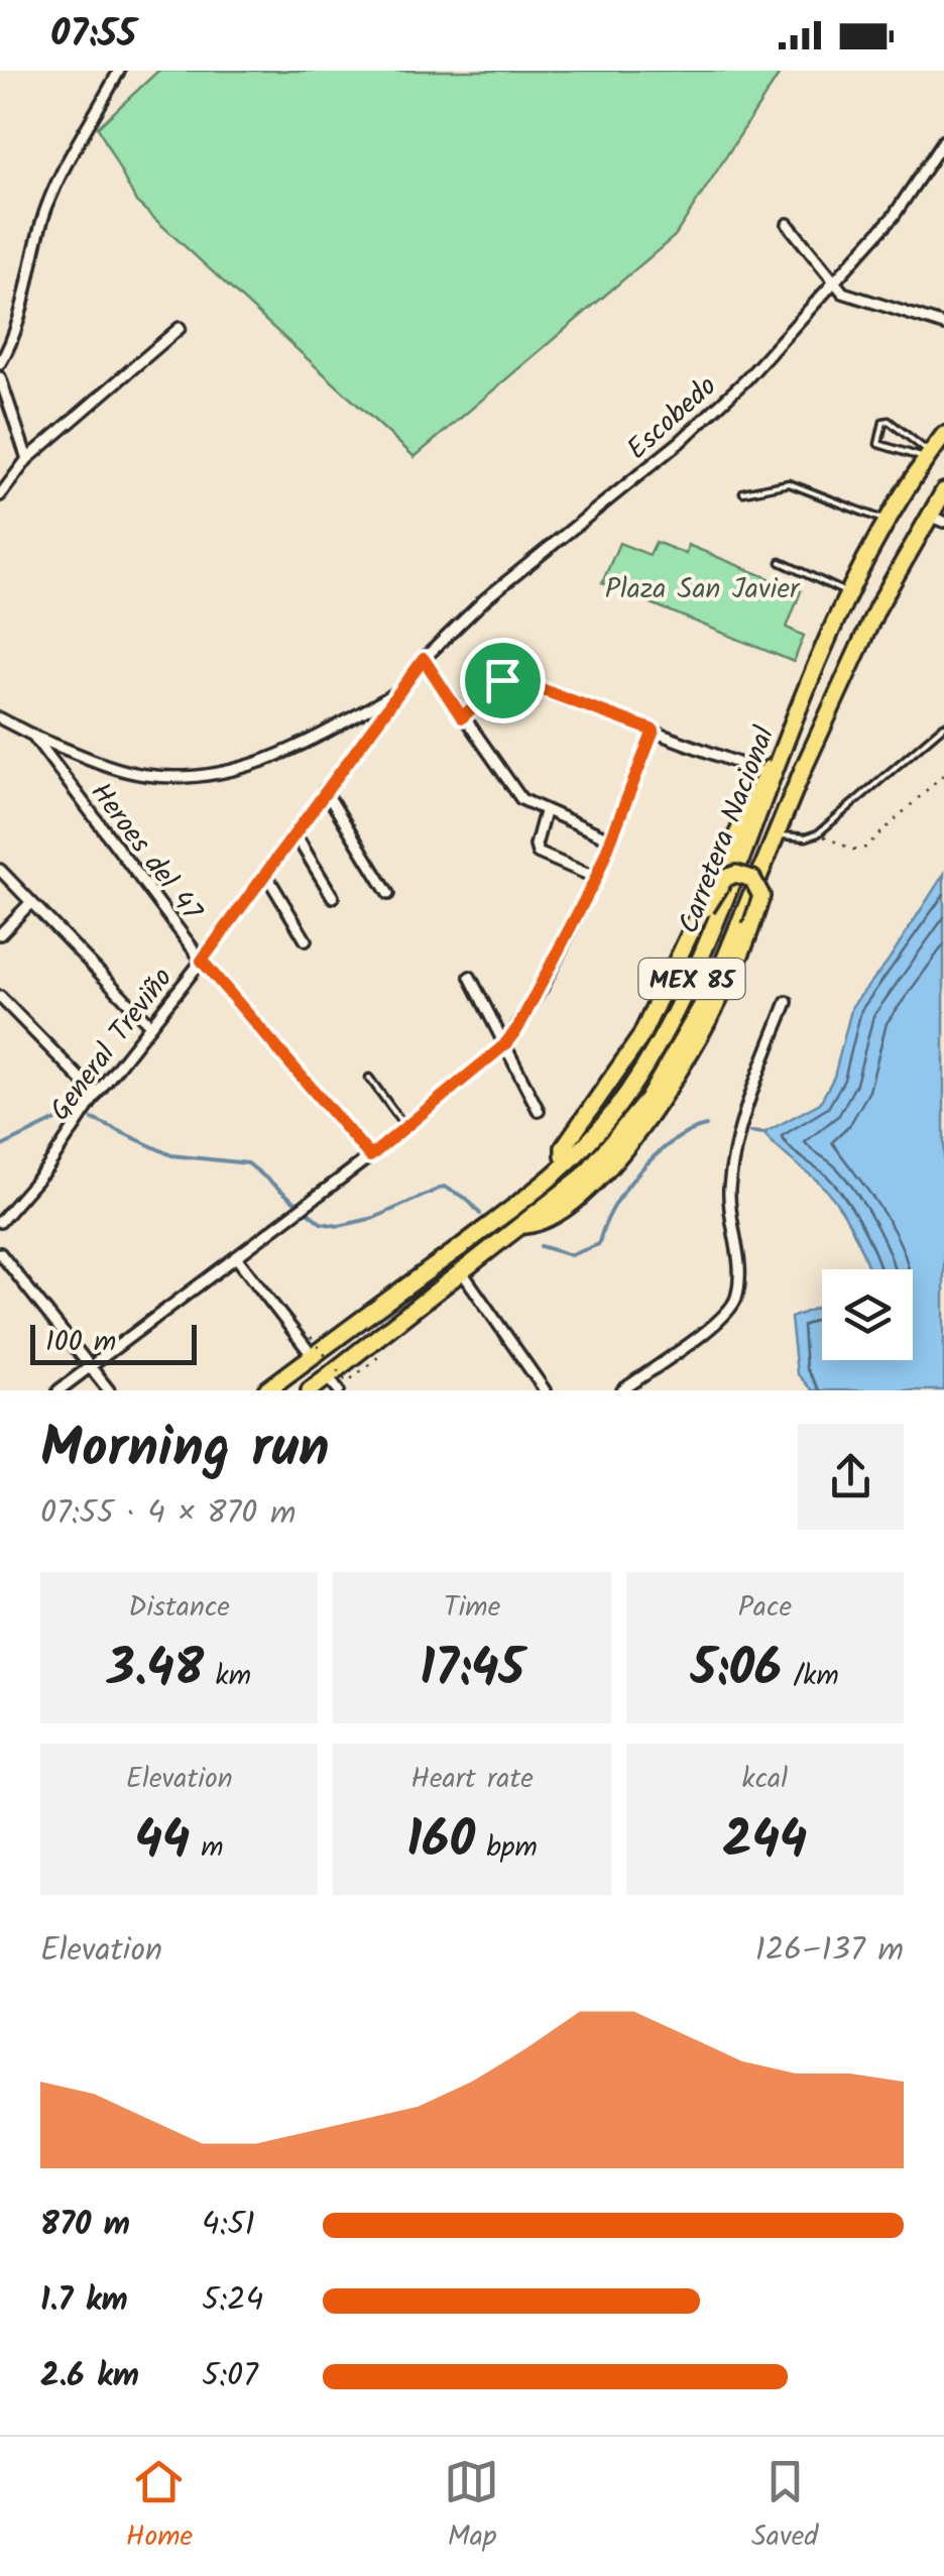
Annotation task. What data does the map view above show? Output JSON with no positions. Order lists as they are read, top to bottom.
{
  "streets": {
    "highway": ["Carretera Nacional", "MEX 85"],
    "street": ["Escobedo", "Heroes del 47", "General Treviño"]
  },
  "crossings": [
    ["Escobedo", "General Treviño"],
    ["Carretera Nacional", "MEX 85"],
    ["Heroes del 47", "General Treviño"]
  ],
  "parks": ["Plaza San Javier"],
  "scale_bar": "100 m",
  "page": {
    "status": "07:55",
    "scale": "100 m",
    "heading": ["Morning run", "07:55 · 4 × 870 m"],
    "stats": [
      ["Distance", "3.48 km"],
      ["Time", "17:45"],
      ["Pace", "5:06 /km"],
      ["Elevation", "44 m"],
      ["Heart rate", "160 bpm"],
      ["kcal", "244"]
    ],
    "chart": ["Elevation", "126–137 m"],
    "list": [
      {
        "name": "870 m",
        "note": "4:51"
      },
      {
        "name": "1.7 km",
        "note": "5:24"
      },
      {
        "name": "2.6 km",
        "note": "5:07"
      }
    ],
    "tabs": ["Home", "Map", "Saved"]
  }
}
